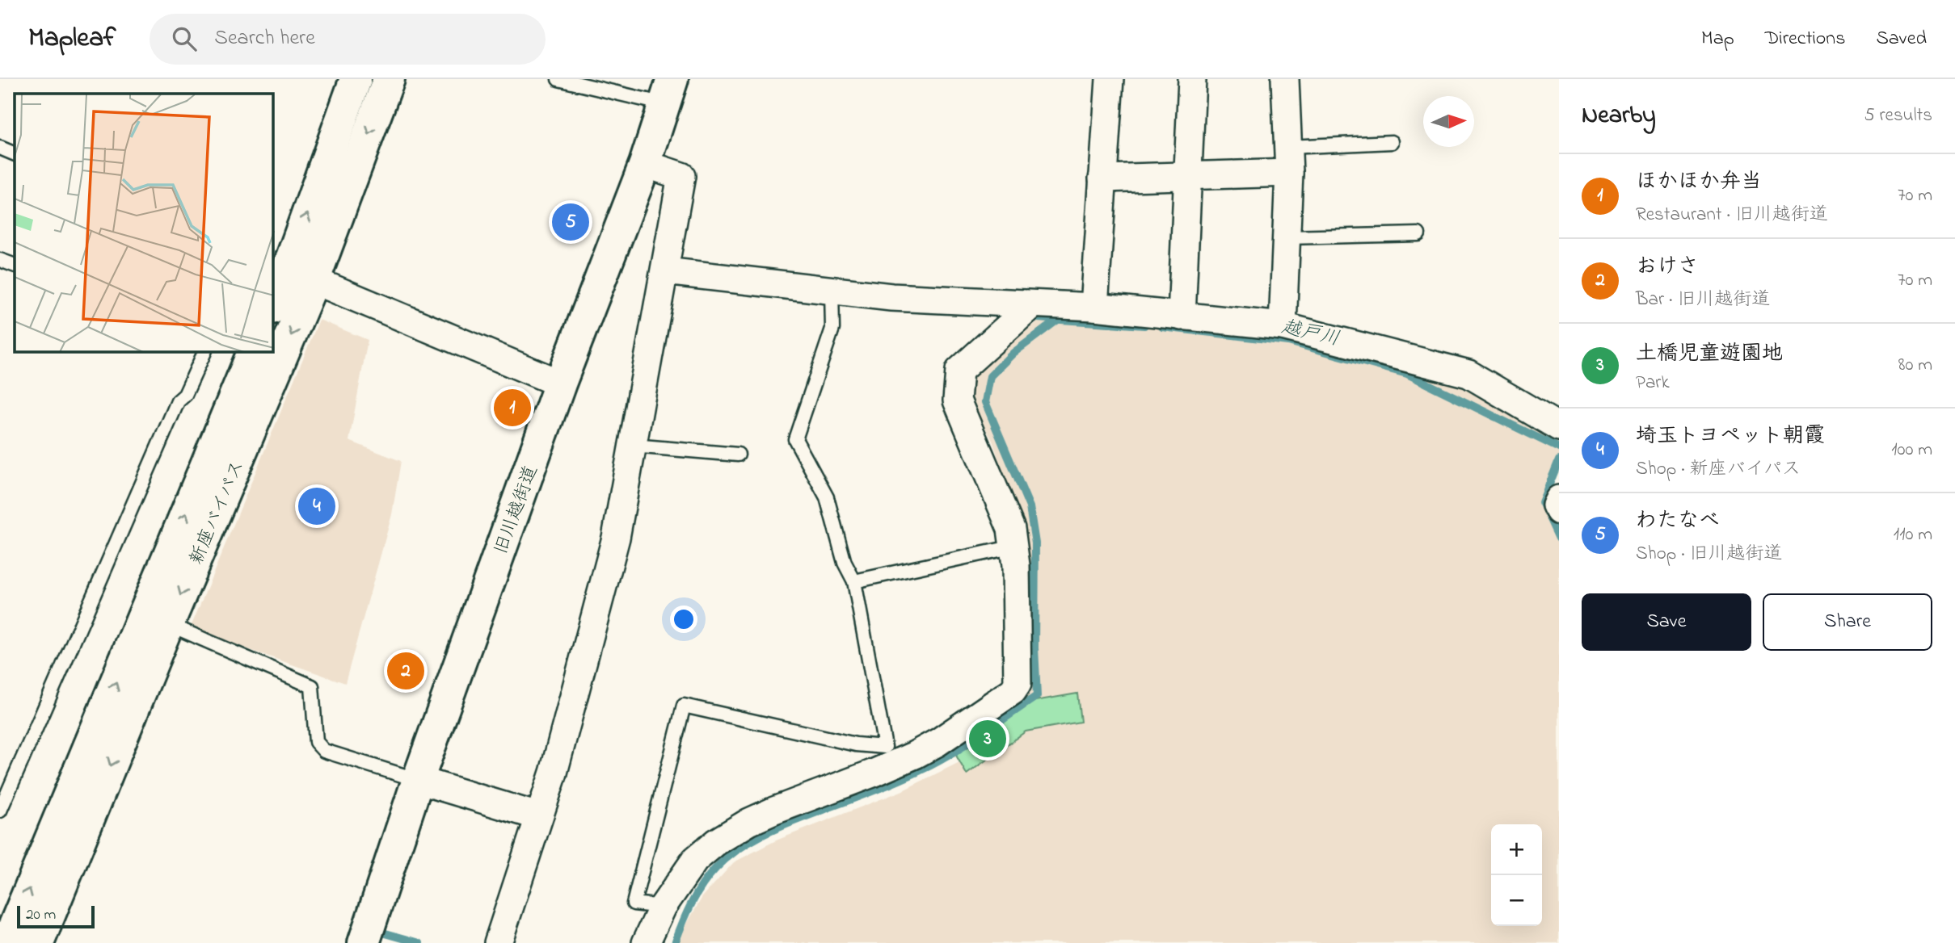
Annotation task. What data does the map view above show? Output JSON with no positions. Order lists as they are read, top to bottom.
{
  "streets": {
    "main road": ["旧川越街道", "新座バイパス"]
  },
  "water": ["越戸川"],
  "scale_bar": "20 m",
  "north": "right",
  "page": {
    "header": "Mapleaf",
    "search": "Search here",
    "nav": ["Map", "Directions", "Saved"],
    "heading": ["Nearby", "5 results"],
    "list": [
      {
        "mark": "1",
        "name": "ほかほか弁当",
        "note": "Restaurant · 旧川越街道",
        "value": "70 m"
      },
      {
        "mark": "2",
        "name": "おけさ",
        "note": "Bar · 旧川越街道",
        "value": "70 m"
      },
      {
        "mark": "3",
        "name": "土橋児童遊園地",
        "note": "Park",
        "value": "80 m"
      },
      {
        "mark": "4",
        "name": "埼玉トヨペット朝霞",
        "note": "Shop · 新座バイパス",
        "value": "100 m"
      },
      {
        "mark": "5",
        "name": "わたなべ",
        "note": "Shop · 旧川越街道",
        "value": "110 m"
      }
    ],
    "pins": [
      "5",
      "1",
      "4",
      "2",
      "3"
    ],
    "buttons": ["Save", "Share"],
    "map_buttons": ["+", "−"],
    "scale": "20 m"
  }
}
